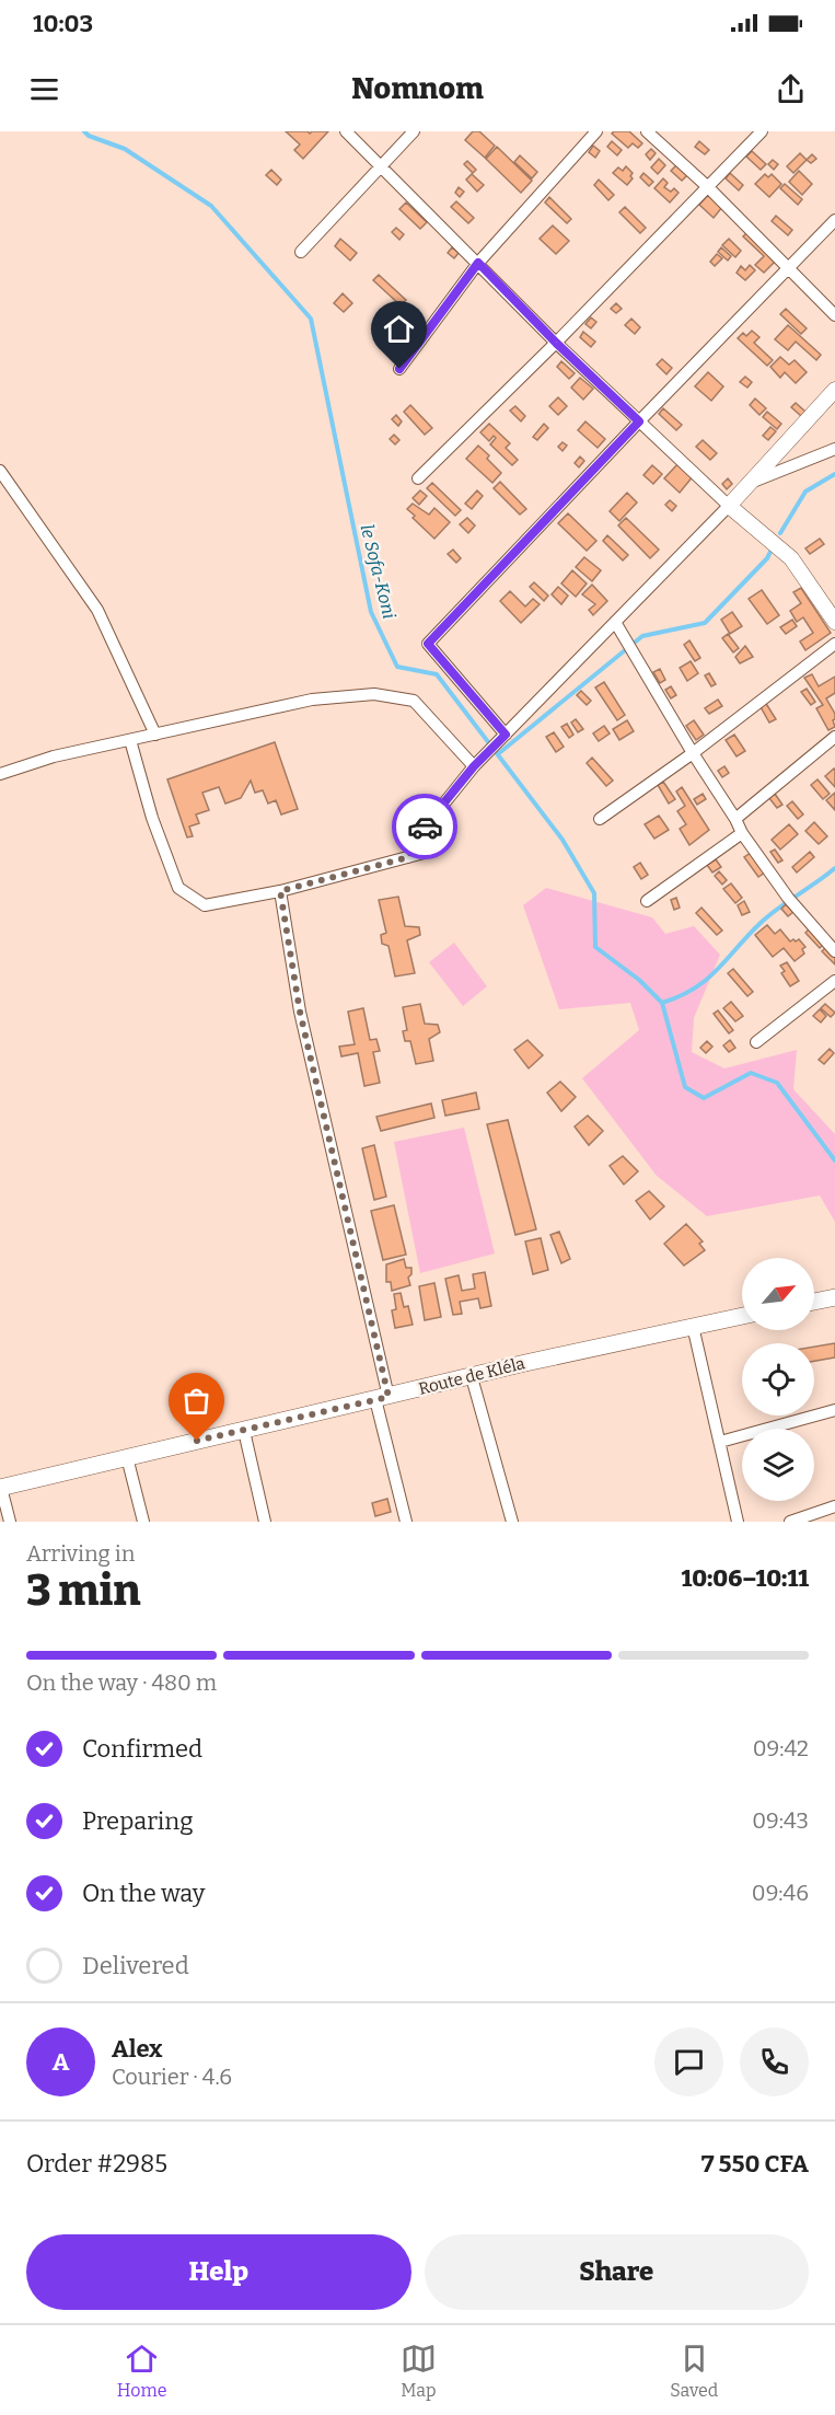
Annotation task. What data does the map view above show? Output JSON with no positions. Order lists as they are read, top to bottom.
{
  "streets": {
    "main road": ["Route de Kléla"]
  },
  "water": ["le Sofa-Koni"],
  "north": "top right",
  "page": {
    "status": "10:03",
    "header": "Nomnom",
    "heading": ["3 min", "Arriving in", "10:06–10:11"],
    "panel": [
      "Alex",
      "Courier · 4.6",
      "Order #2985",
      "7 550 CFA"
    ],
    "bar": "On the way · 480 m",
    "list": [
      ["Confirmed", "09:42"],
      ["Preparing", "09:43"],
      ["On the way", "09:46"],
      "Delivered"
    ],
    "round": "A",
    "buttons": ["Help", "Share"],
    "tabs": ["Home", "Map", "Saved"]
  }
}
